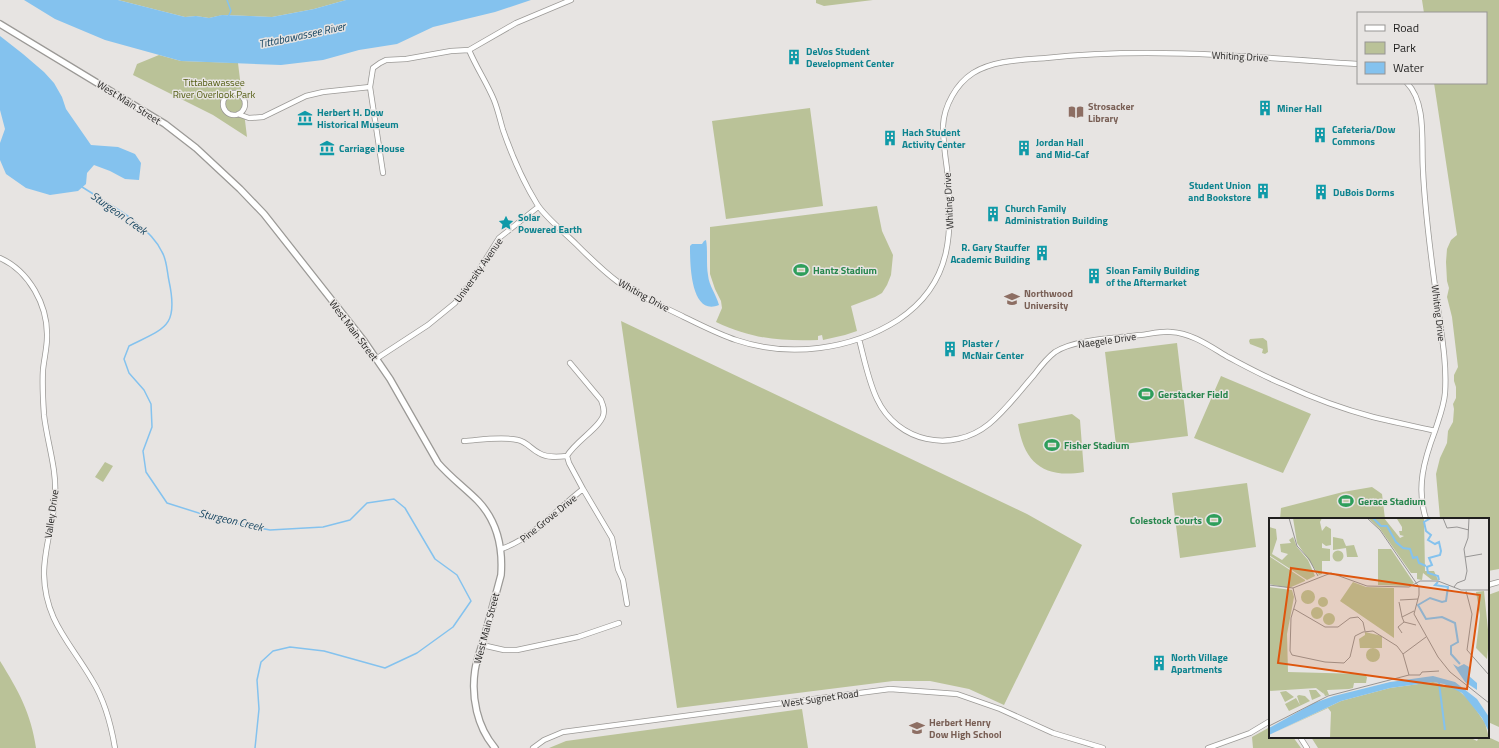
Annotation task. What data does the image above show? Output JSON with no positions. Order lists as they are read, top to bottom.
{
  "streets": {
    "street": [
      "Whiting Drive",
      "West Main Street",
      "University Avenue",
      "Naegele Drive",
      "Valley Drive",
      "Pine Grove Drive",
      "West Sugnet Road"
    ]
  },
  "crossings": [
    ["Whiting Drive", "University Avenue"],
    ["Whiting Drive", "Naegele Drive"],
    ["West Main Street", "University Avenue"],
    ["West Main Street", "Pine Grove Drive"]
  ],
  "water": ["Tittabawassee River", "Sturgeon Creek"],
  "parks": ["Tittabawassee River Overlook Park"],
  "places": {
    "building": [
      "DeVos Student Development Center",
      "Miner Hall",
      "Cafeteria/Dow Commons",
      "Hach Student Activity Center",
      "Jordan Hall and Mid-Caf",
      "Student Union and Bookstore",
      "DuBois Dorms",
      "Church Family Administration Building",
      "R. Gary Stauffer Academic Building",
      "Sloan Family Building of the Aftermarket",
      "Plaster / McNair Center",
      "North Village Apartments"
    ],
    "library": ["Strosacker Library"],
    "museum": ["Herbert H. Dow Historical Museum", "Carriage House"],
    "place": ["Solar Powered Earth"],
    "sports": [
      "Hantz Stadium",
      "Gerstacker Field",
      "Fisher Stadium",
      "Gerace Stadium",
      "Colestock Courts"
    ],
    "school or university": ["Northwood University", "Herbert Henry Dow High School"]
  },
  "legend": ["Road", "Park", "Water"]
}
